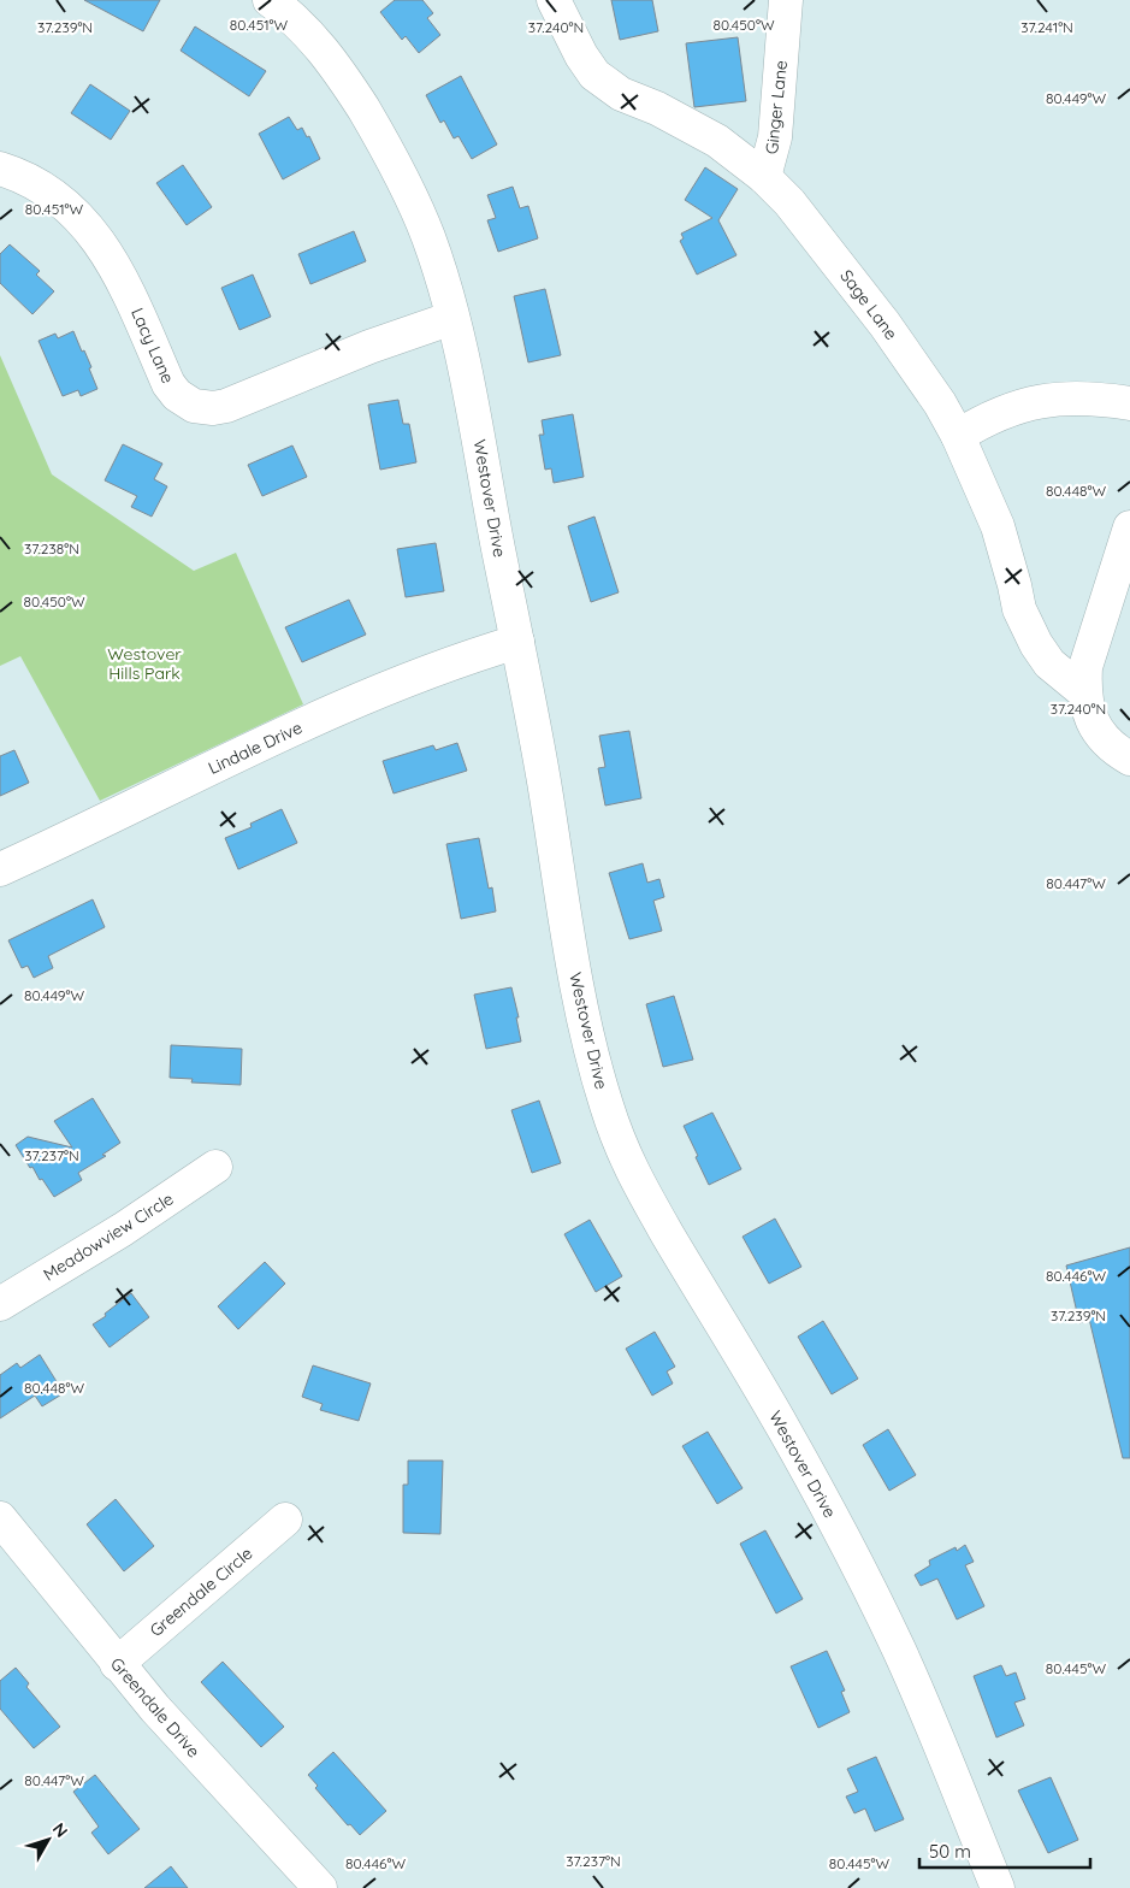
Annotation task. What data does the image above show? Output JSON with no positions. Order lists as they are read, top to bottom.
{
  "streets": {
    "street": [
      "Ginger Lane",
      "Sage Lane",
      "Lacy Lane",
      "Westover Drive",
      "Lindale Drive",
      "Meadowview Circle",
      "Greendale Circle",
      "Greendale Drive"
    ]
  },
  "crossings": [
    ["Ginger Lane", "Sage Lane"],
    ["Lacy Lane", "Westover Drive"],
    ["Westover Drive", "Lindale Drive"],
    ["Greendale Circle", "Greendale Drive"]
  ],
  "parks": ["Westover Hills Park"],
  "scale_bar": "50 m",
  "north": "top right",
  "coordinates": [
    "80.450°W",
    "80.451°W",
    "37.239°N",
    "37.240°N",
    "37.241°N",
    "80.449°W",
    "80.448°W",
    "37.238°N",
    "80.447°W",
    "37.237°N",
    "80.446°W",
    "80.445°W"
  ]
}
